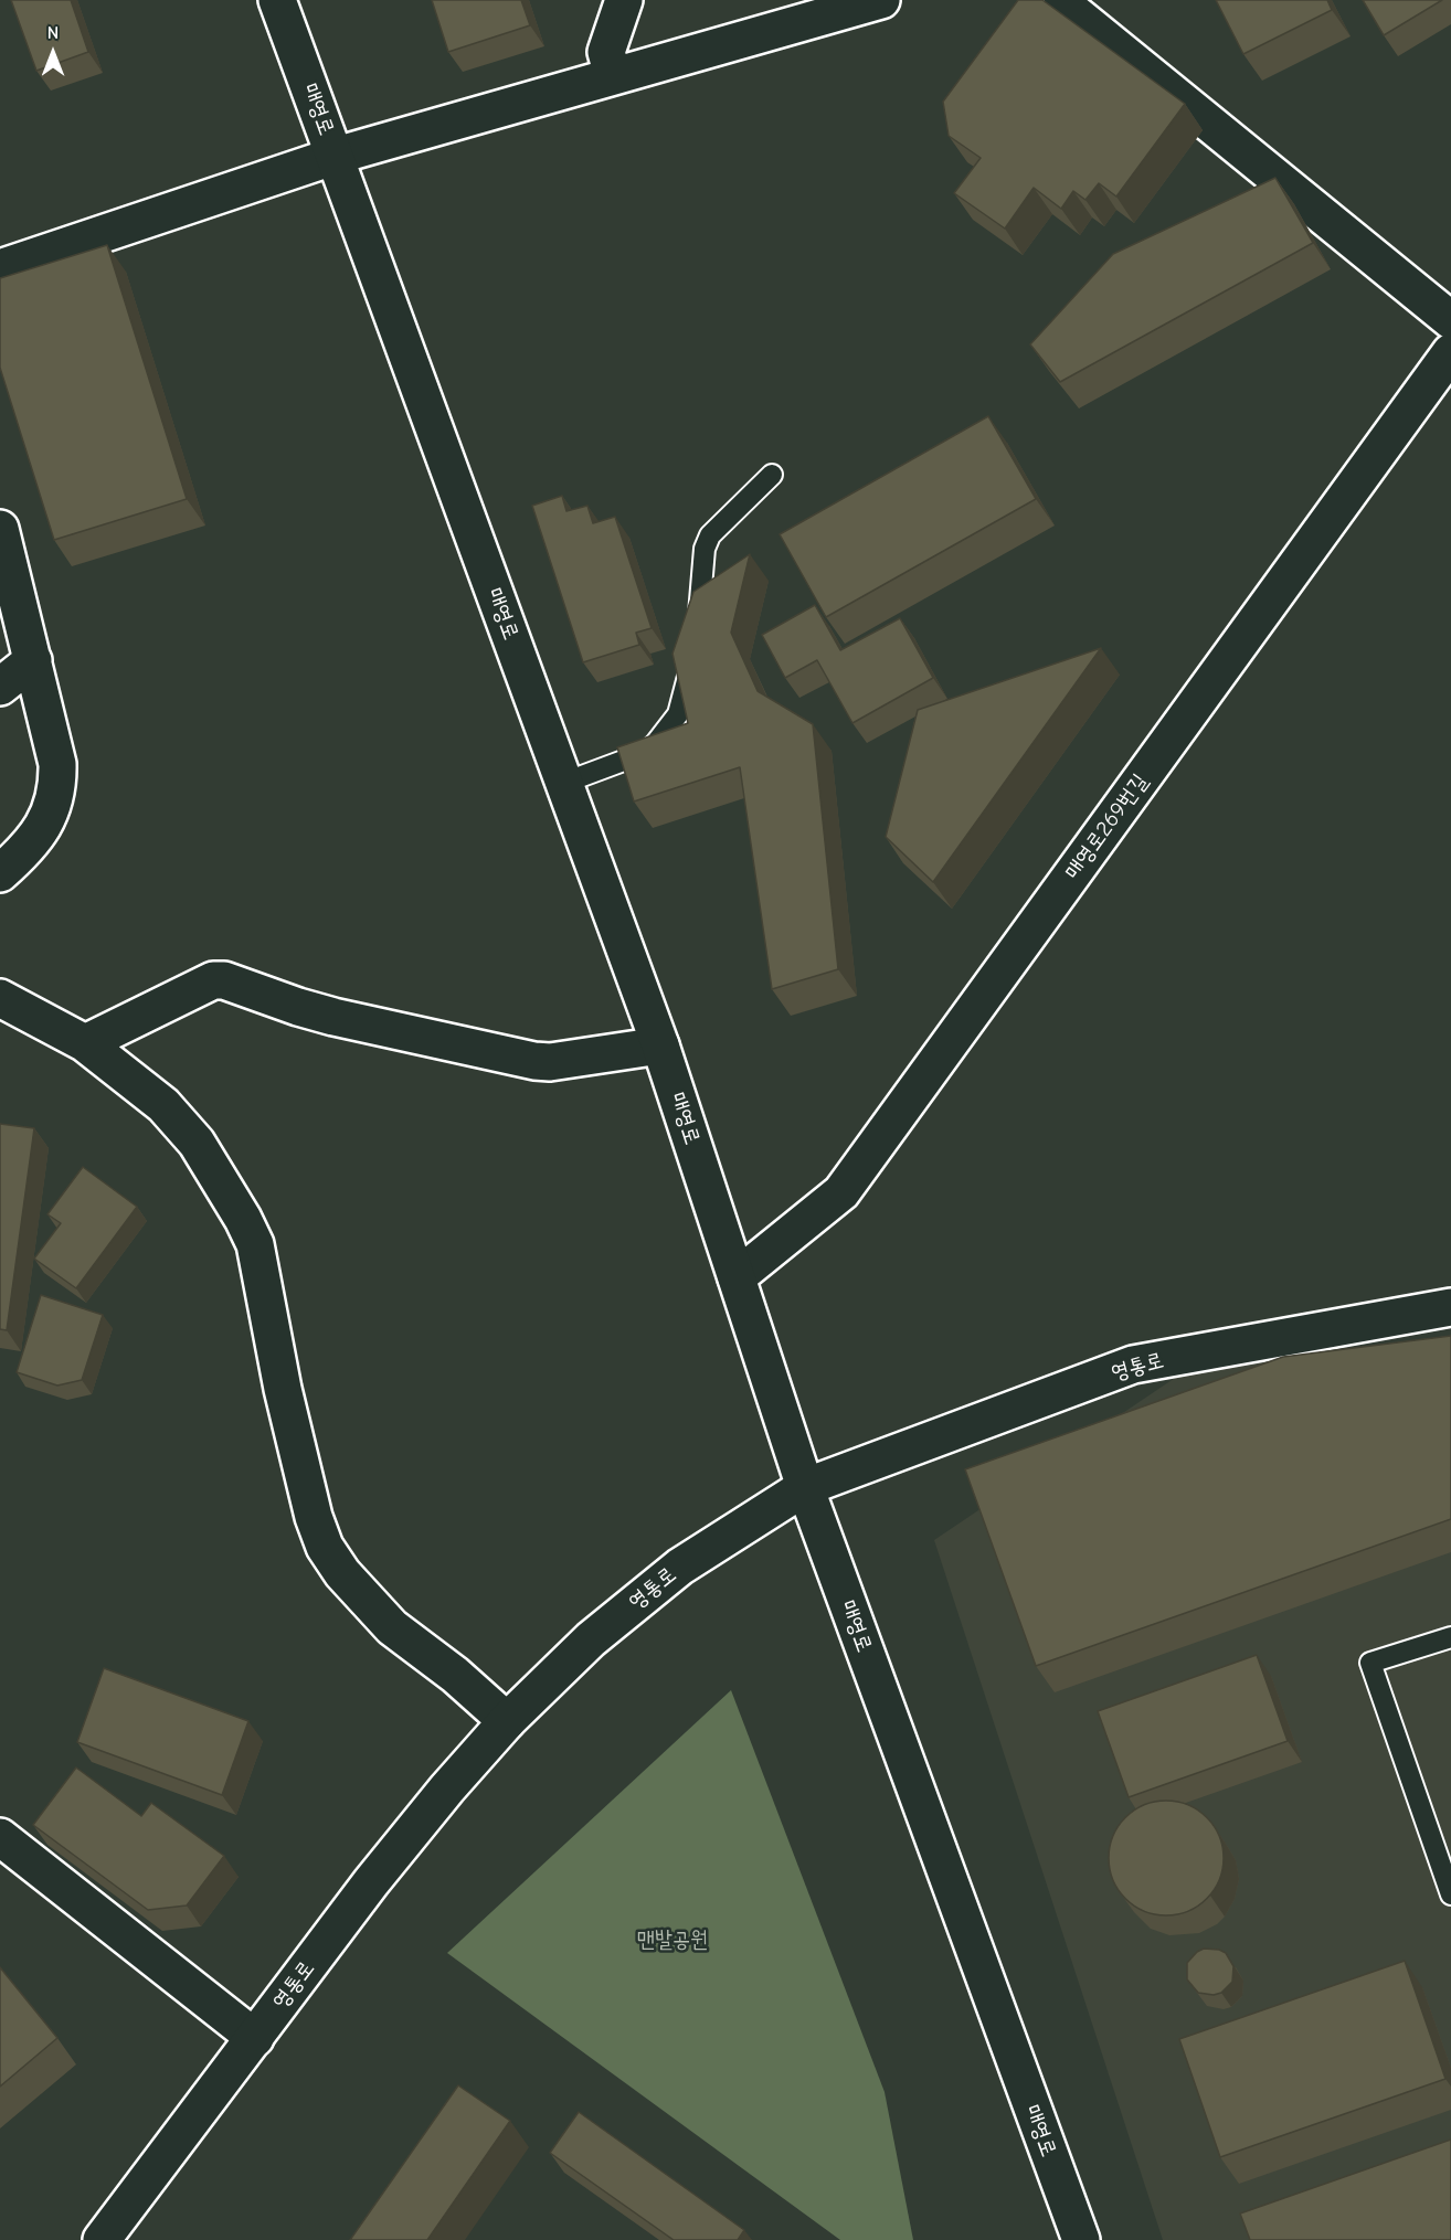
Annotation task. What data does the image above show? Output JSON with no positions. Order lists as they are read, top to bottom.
{
  "streets": {
    "street": ["매영로", "매영로269번길", "영통로"]
  },
  "crossings": [
    ["매영로", "매영로269번길"],
    ["매영로", "영통로"]
  ],
  "parks": ["맨발공원"],
  "north": "top"
}
